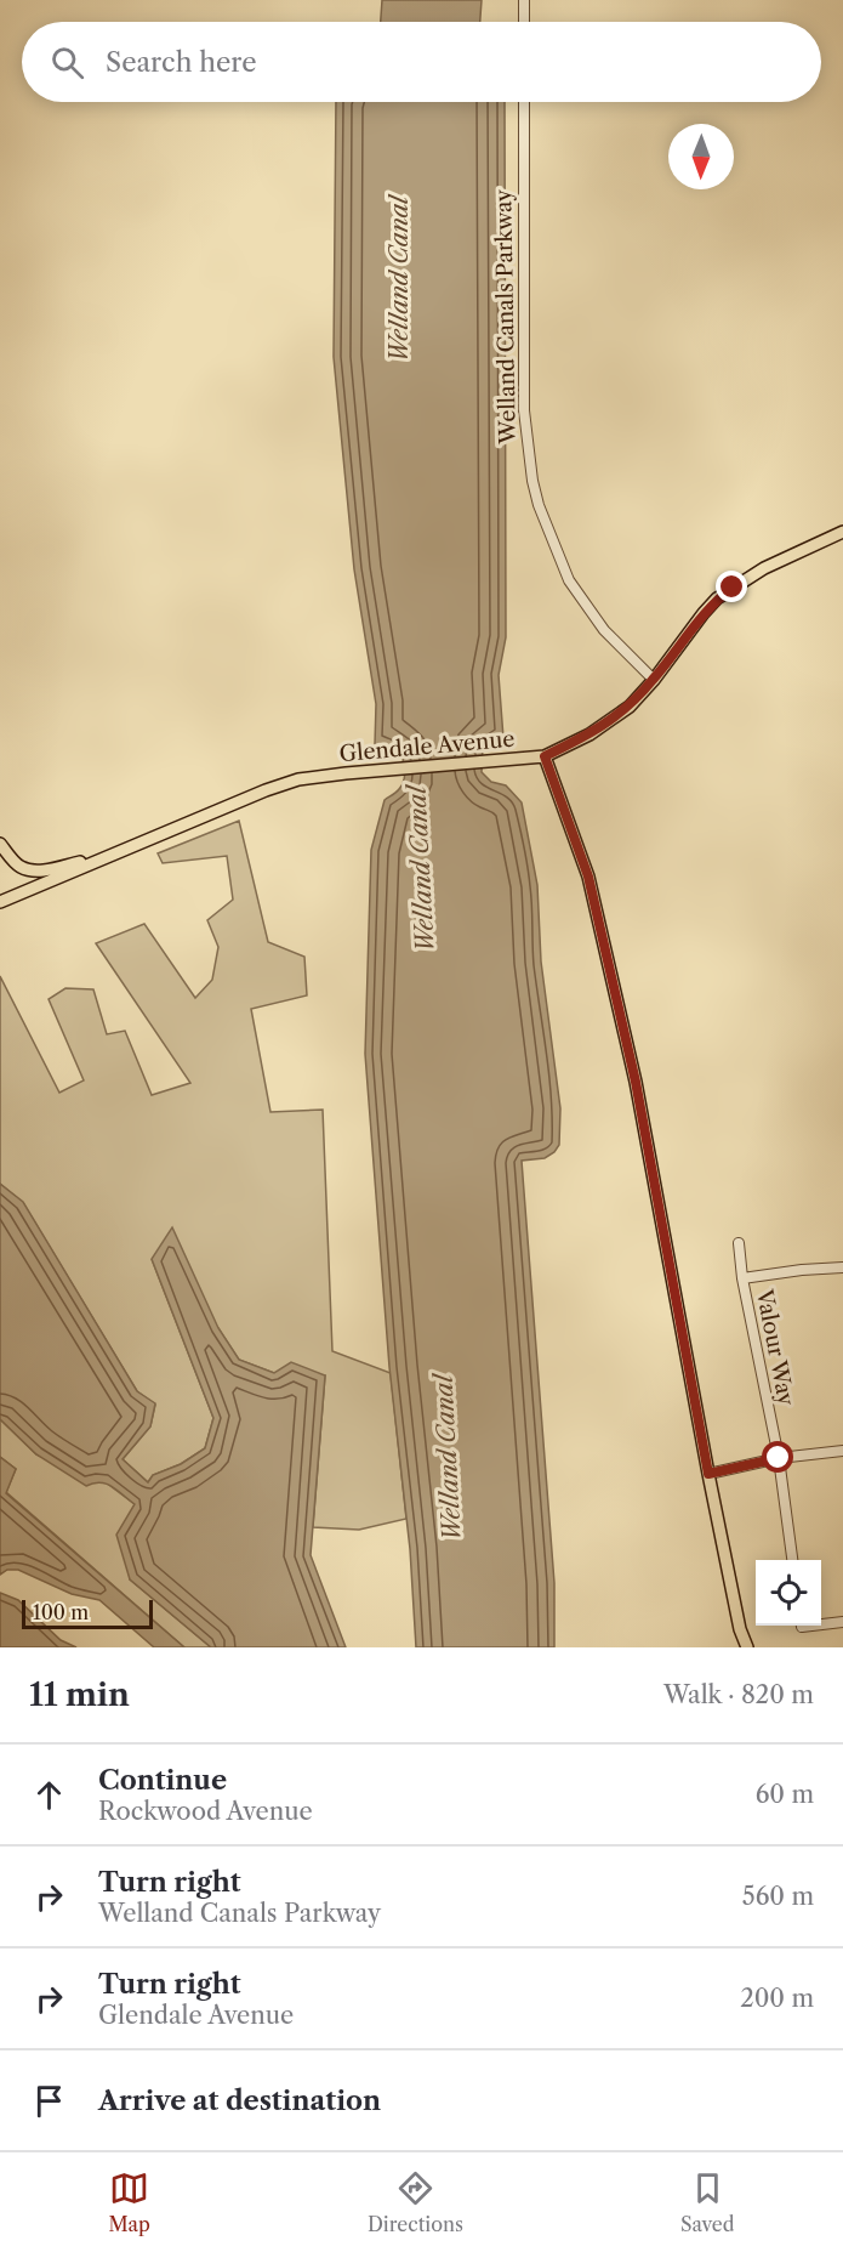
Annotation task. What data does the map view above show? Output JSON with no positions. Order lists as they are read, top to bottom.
{
  "streets": {
    "main road": ["Glendale Avenue"],
    "street": ["Welland Canals Parkway", "Valour Way"]
  },
  "crossings": [
    ["Welland Canals Parkway", "Glendale Avenue"]
  ],
  "water": ["Welland Canal"],
  "scale_bar": "100 m",
  "north": "bottom",
  "page": {
    "search": "Search here",
    "scale": "100 m",
    "heading": ["11 min", "Walk · 820 m"],
    "list": [
      ["Continue", "Rockwood Avenue", "60 m"],
      ["Turn right", "Welland Canals Parkway", "560 m"],
      ["Turn right", "Glendale Avenue", "200 m"],
      "Arrive at destination"
    ],
    "nav": ["Map", "Directions", "Saved"]
  }
}
